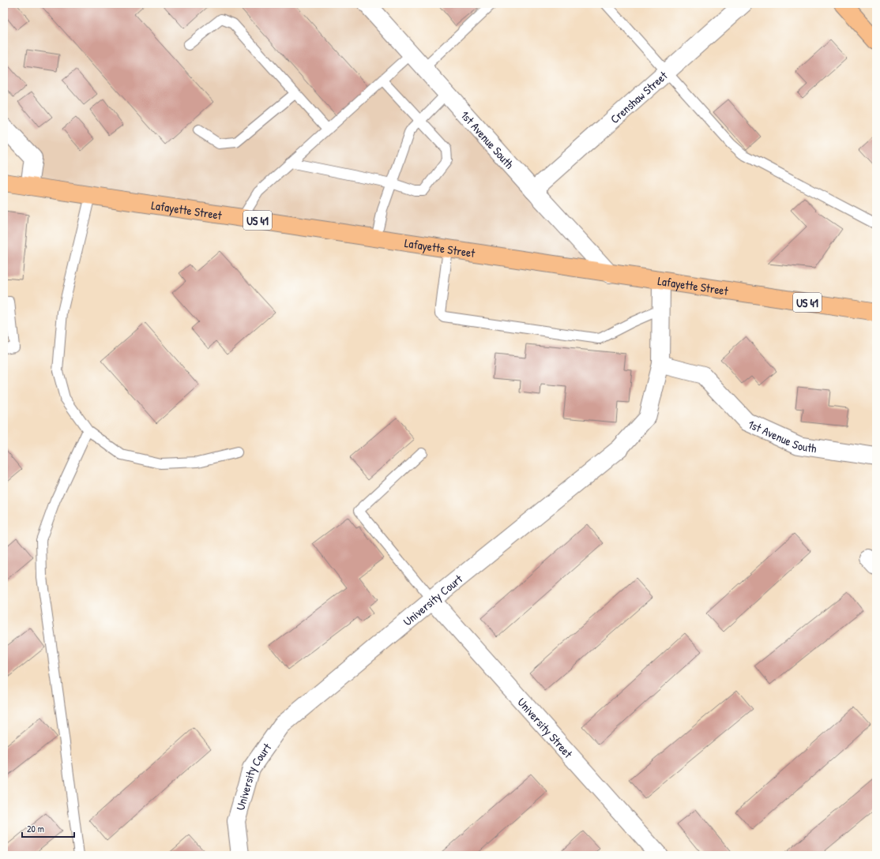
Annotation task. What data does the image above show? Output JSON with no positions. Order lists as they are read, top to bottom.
{
  "streets": {
    "main road": ["Lafayette Street", "US 41"],
    "street": [
      "Crenshaw Street",
      "1st Avenue South",
      "University Court",
      "University Street"
    ]
  },
  "crossings": [
    ["Crenshaw Street", "1st Avenue South"],
    ["1st Avenue South", "Lafayette Street"],
    ["1st Avenue South", "University Court"],
    ["University Court", "University Street"]
  ],
  "scale_bar": "20 m"
}
